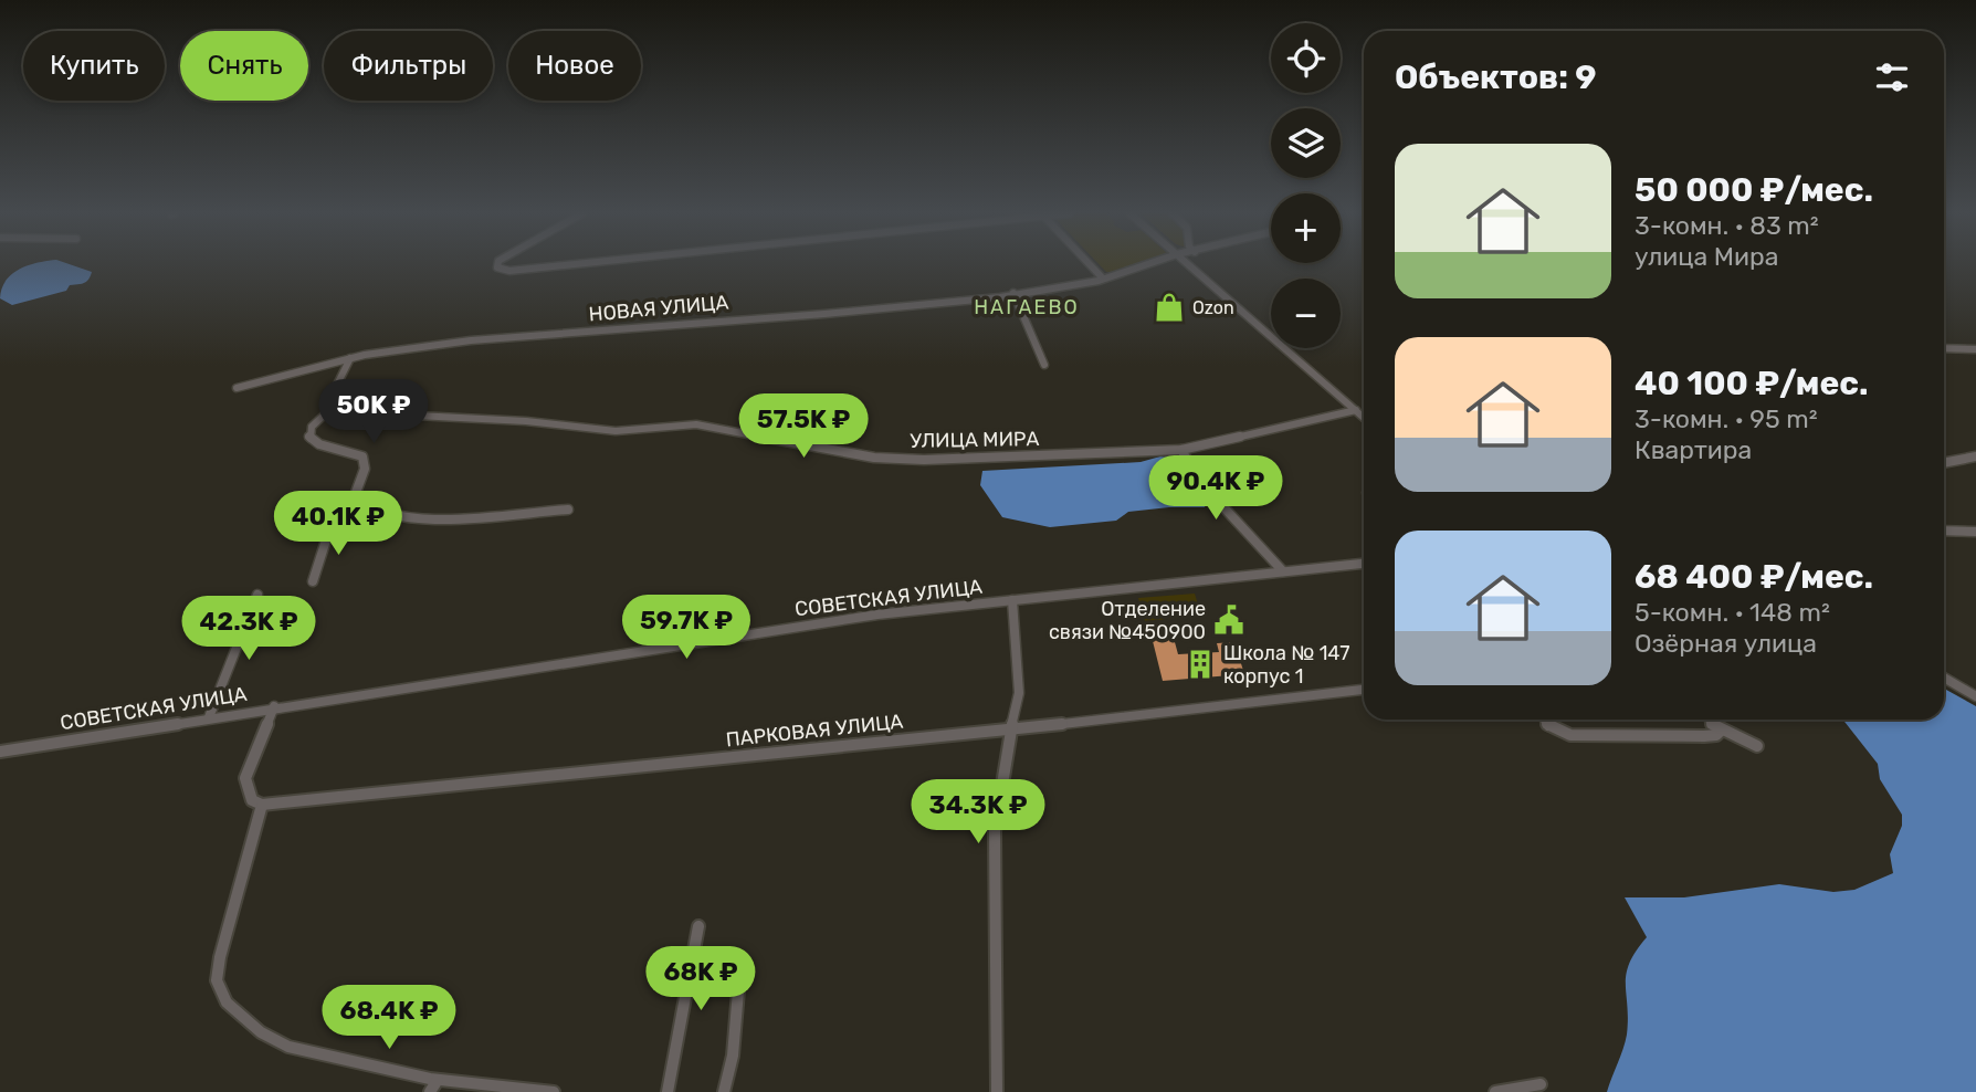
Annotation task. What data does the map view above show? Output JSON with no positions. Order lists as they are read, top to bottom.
{
  "streets": {
    "street": [
      "НОВАЯ УЛИЦА",
      "УЛИЦА МИРА",
      "СОВЕТСКАЯ УЛИЦА",
      "ПАРКОВАЯ УЛИЦА"
    ]
  },
  "districts": ["НАГАЕВО"],
  "places": {
    "shop": ["Ozon"],
    "public building": ["Отделение связи №450900"],
    "building": ["Школа № 147 корпус 1"]
  },
  "page": {
    "map_buttons": ["+", "−"],
    "chip": [
      "Купить",
      "Снять",
      "Фильтры",
      "Новое"
    ],
    "heading": "Объектов: 9",
    "list": [
      {
        "name": "50 000 ₽/мес.",
        "note": "3-комн. · 83 m² · улица Мира"
      },
      {
        "name": "40 100 ₽/мес.",
        "note": "3-комн. · 95 m² · Квартира"
      },
      {
        "name": "68 400 ₽/мес.",
        "note": "5-комн. · 148 m² · Озёрная улица"
      }
    ],
    "price": [
      "50K ₽",
      "57.5K ₽",
      "90.4K ₽",
      "40.1K ₽",
      "59.7K ₽",
      "42.3K ₽",
      "34.3K ₽",
      "68K ₽",
      "68.4K ₽"
    ]
  }
}
